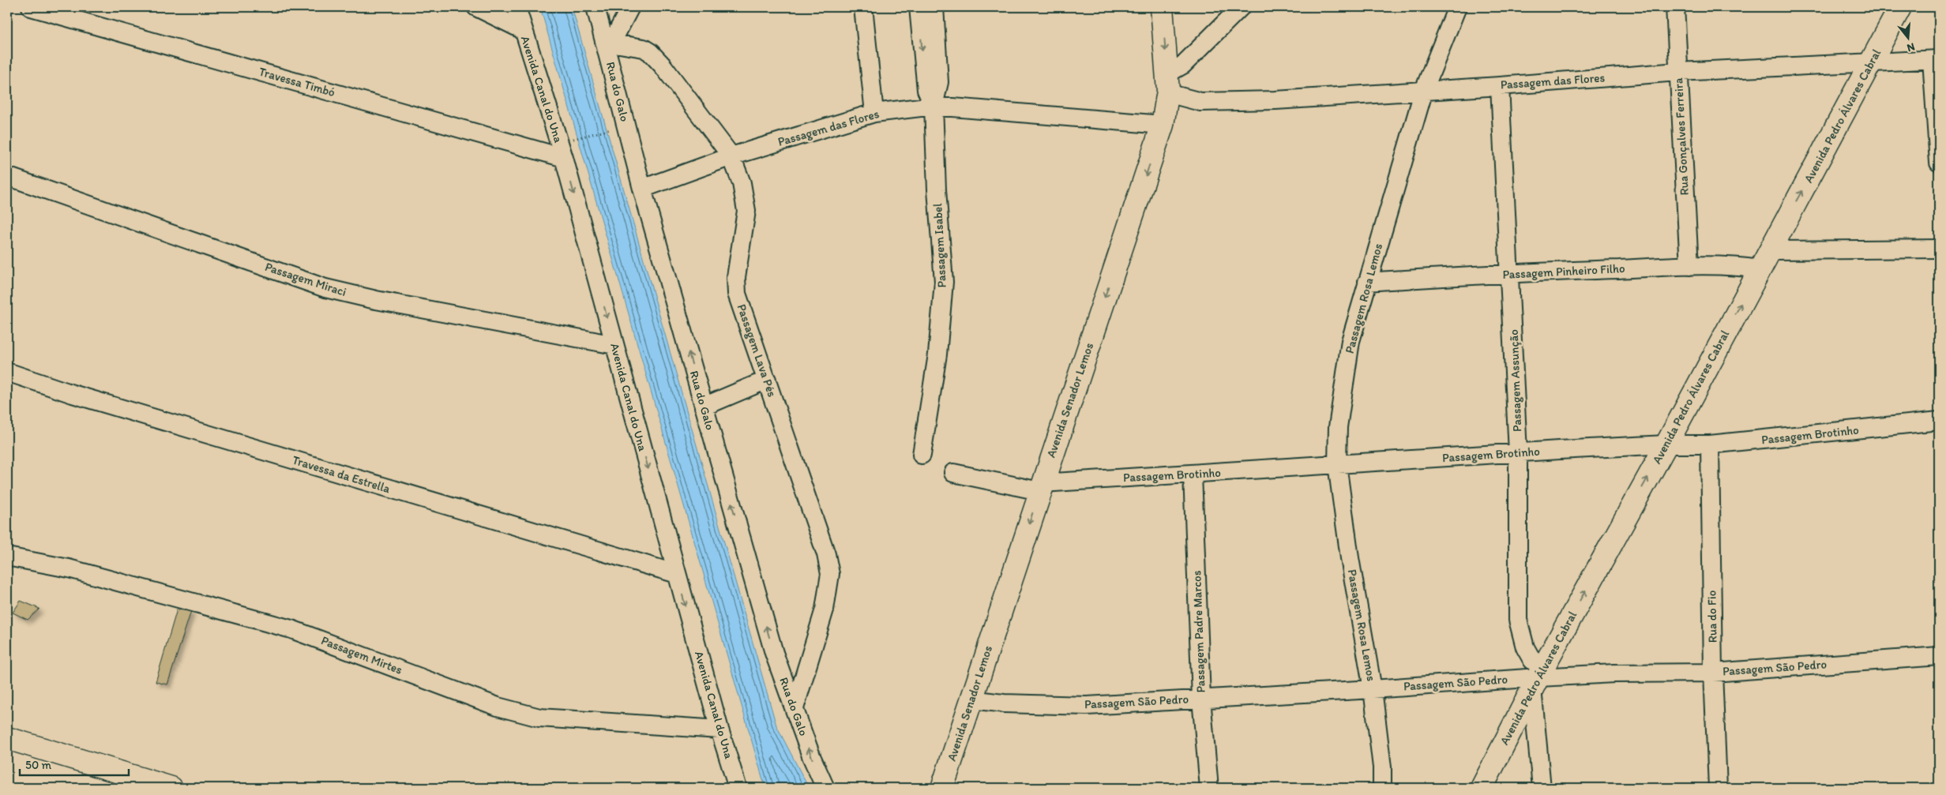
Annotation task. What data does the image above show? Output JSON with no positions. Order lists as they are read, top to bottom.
{
  "streets": {
    "main road": ["Avenida Pedro Álvares Cabral", "Avenida Senador Lemos"],
    "street": [
      "Passagem das Flores",
      "Travessa Timbó",
      "Avenida Canal do Una",
      "Rua do Galo",
      "Rua Gonçalves Ferreira",
      "Passagem Isabel",
      "Passagem Pinheiro Filho",
      "Passagem Miraci",
      "Passagem Rosa Lemos",
      "Passagem Lava Pés",
      "Passagem Assunção",
      "Passagem Brotinho",
      "Travessa da Estrella",
      "Rua do Fio",
      "Passagem Padre Marcos",
      "Passagem Mirtes",
      "Passagem São Pedro"
    ]
  },
  "crossings": [
    ["Passagem das Flores", "Rua do Galo"],
    ["Passagem das Flores", "Avenida Pedro Álvares Cabral"],
    ["Passagem das Flores", "Rua Gonçalves Ferreira"],
    ["Passagem das Flores", "Passagem Isabel"],
    ["Passagem das Flores", "Passagem Rosa Lemos"],
    ["Passagem das Flores", "Passagem Lava Pés"],
    ["Passagem das Flores", "Passagem Assunção"],
    ["Passagem das Flores", "Avenida Senador Lemos"],
    ["Travessa Timbó", "Avenida Canal do Una"],
    ["Avenida Canal do Una", "Passagem Miraci"],
    ["Avenida Canal do Una", "Travessa da Estrella"],
    ["Avenida Canal do Una", "Passagem Mirtes"],
    ["Rua do Galo", "Passagem Lava Pés"],
    ["Avenida Pedro Álvares Cabral", "Passagem Pinheiro Filho"],
    ["Avenida Pedro Álvares Cabral", "Passagem Assunção"],
    ["Avenida Pedro Álvares Cabral", "Passagem Brotinho"],
    ["Avenida Pedro Álvares Cabral", "Passagem São Pedro"],
    ["Rua Gonçalves Ferreira", "Passagem Pinheiro Filho"],
    ["Passagem Pinheiro Filho", "Passagem Rosa Lemos"],
    ["Passagem Pinheiro Filho", "Passagem Assunção"],
    ["Passagem Rosa Lemos", "Passagem Brotinho"],
    ["Passagem Rosa Lemos", "Passagem São Pedro"],
    ["Passagem Assunção", "Passagem Brotinho"],
    ["Passagem Assunção", "Passagem São Pedro"],
    ["Avenida Senador Lemos", "Passagem Brotinho"],
    ["Avenida Senador Lemos", "Passagem São Pedro"],
    ["Passagem Brotinho", "Rua do Fio"],
    ["Passagem Brotinho", "Passagem Padre Marcos"],
    ["Rua do Fio", "Passagem São Pedro"],
    ["Passagem Padre Marcos", "Passagem São Pedro"]
  ],
  "one_way": [
    "Avenida Canal do Una",
    "Rua do Galo",
    "Avenida Pedro Álvares Cabral",
    "Avenida Senador Lemos"
  ],
  "scale_bar": "50 m",
  "north": "bottom"
}
